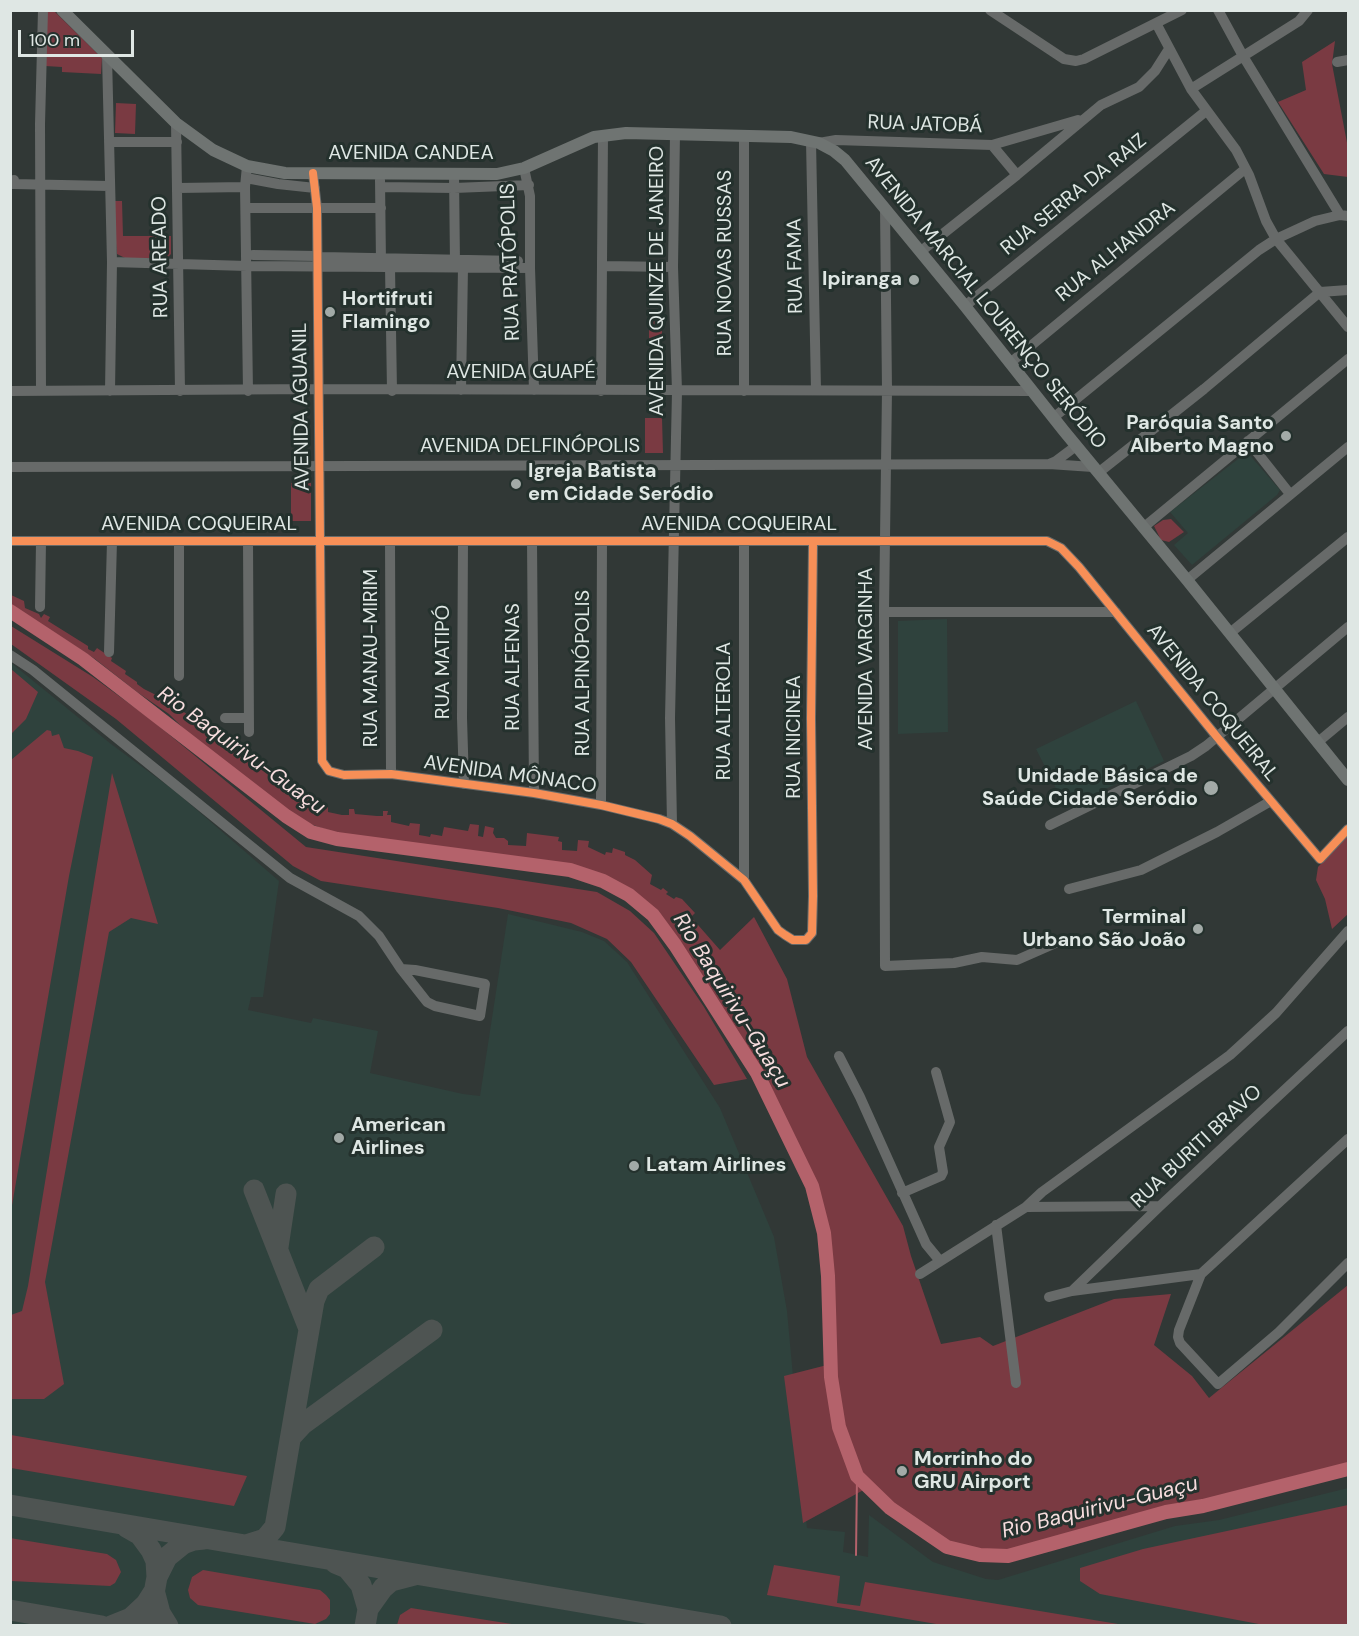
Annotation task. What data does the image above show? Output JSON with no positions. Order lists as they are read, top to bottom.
{
  "streets": {
    "main road": ["AVENIDA CANDEA", "AVENIDA MARCIAL LOURENÇO SERÓDIO"],
    "street": [
      "RUA JATOBÁ",
      "RUA SERRA DA RAIZ",
      "RUA ALHANDRA",
      "RUA AREADO",
      "RUA PRATÓPOLIS",
      "RUA NOVAS RUSSAS",
      "RUA FAMA",
      "AVENIDA QUINZE DE JANEIRO",
      "AVENIDA GUAPÉ",
      "AVENIDA AGUANIL",
      "AVENIDA DELFINÓPOLIS",
      "AVENIDA COQUEIRAL",
      "RUA MANAU-MIRIM",
      "AVENIDA VARGINHA",
      "RUA MATIPÓ",
      "RUA ALFENAS",
      "RUA ALPINÓPOLIS",
      "RUA ALTEROLA",
      "RUA INICINEA",
      "AVENIDA MÔNACO",
      "RUA BURITI BRAVO"
    ]
  },
  "crossings": [
    ["RUA JATOBÁ", "AVENIDA CANDEA"],
    ["RUA JATOBÁ", "RUA FAMA"],
    ["RUA JATOBÁ", "AVENIDA MARCIAL LOURENÇO SERÓDIO"],
    ["AVENIDA CANDEA", "RUA AREADO"],
    ["AVENIDA CANDEA", "RUA PRATÓPOLIS"],
    ["AVENIDA CANDEA", "RUA NOVAS RUSSAS"],
    ["AVENIDA CANDEA", "RUA FAMA"],
    ["AVENIDA CANDEA", "AVENIDA QUINZE DE JANEIRO"],
    ["AVENIDA CANDEA", "AVENIDA MARCIAL LOURENÇO SERÓDIO"],
    ["AVENIDA CANDEA", "AVENIDA AGUANIL"],
    ["RUA SERRA DA RAIZ", "AVENIDA MARCIAL LOURENÇO SERÓDIO"],
    ["RUA ALHANDRA", "AVENIDA MARCIAL LOURENÇO SERÓDIO"],
    ["RUA AREADO", "AVENIDA GUAPÉ"],
    ["RUA PRATÓPOLIS", "AVENIDA GUAPÉ"],
    ["RUA NOVAS RUSSAS", "AVENIDA GUAPÉ"],
    ["RUA FAMA", "AVENIDA MARCIAL LOURENÇO SERÓDIO"],
    ["RUA FAMA", "AVENIDA GUAPÉ"],
    ["AVENIDA QUINZE DE JANEIRO", "AVENIDA GUAPÉ"],
    ["AVENIDA QUINZE DE JANEIRO", "AVENIDA DELFINÓPOLIS"],
    ["AVENIDA QUINZE DE JANEIRO", "AVENIDA COQUEIRAL"],
    ["AVENIDA QUINZE DE JANEIRO", "AVENIDA MÔNACO"],
    ["AVENIDA MARCIAL LOURENÇO SERÓDIO", "AVENIDA GUAPÉ"],
    ["AVENIDA MARCIAL LOURENÇO SERÓDIO", "AVENIDA DELFINÓPOLIS"],
    ["AVENIDA MARCIAL LOURENÇO SERÓDIO", "AVENIDA VARGINHA"],
    ["AVENIDA GUAPÉ", "AVENIDA AGUANIL"],
    ["AVENIDA GUAPÉ", "AVENIDA VARGINHA"],
    ["AVENIDA AGUANIL", "AVENIDA DELFINÓPOLIS"],
    ["AVENIDA AGUANIL", "AVENIDA COQUEIRAL"],
    ["AVENIDA AGUANIL", "AVENIDA MÔNACO"],
    ["AVENIDA DELFINÓPOLIS", "AVENIDA VARGINHA"],
    ["AVENIDA COQUEIRAL", "RUA MANAU-MIRIM"],
    ["AVENIDA COQUEIRAL", "AVENIDA VARGINHA"],
    ["AVENIDA COQUEIRAL", "RUA MATIPÓ"],
    ["AVENIDA COQUEIRAL", "RUA ALFENAS"],
    ["AVENIDA COQUEIRAL", "RUA ALPINÓPOLIS"],
    ["AVENIDA COQUEIRAL", "RUA ALTEROLA"],
    ["AVENIDA COQUEIRAL", "RUA INICINEA"],
    ["RUA MANAU-MIRIM", "AVENIDA MÔNACO"],
    ["RUA MATIPÓ", "AVENIDA MÔNACO"],
    ["RUA ALFENAS", "AVENIDA MÔNACO"],
    ["RUA ALPINÓPOLIS", "AVENIDA MÔNACO"],
    ["RUA ALTEROLA", "AVENIDA MÔNACO"],
    ["RUA INICINEA", "AVENIDA MÔNACO"]
  ],
  "water": ["Rio Baquirivu-Guaçu"],
  "places": [
    "Ipiranga",
    "Hortifruti Flamingo",
    "Paróquia Santo Alberto Magno",
    "Igreja Batista em Cidade Seródio",
    "Unidade Básica de Saúde Cidade Seródio",
    "Terminal Urbano São João",
    "American Airlines",
    "Latam Airlines",
    "Morrinho do GRU Airport"
  ],
  "scale_bar": "100 m"
}
